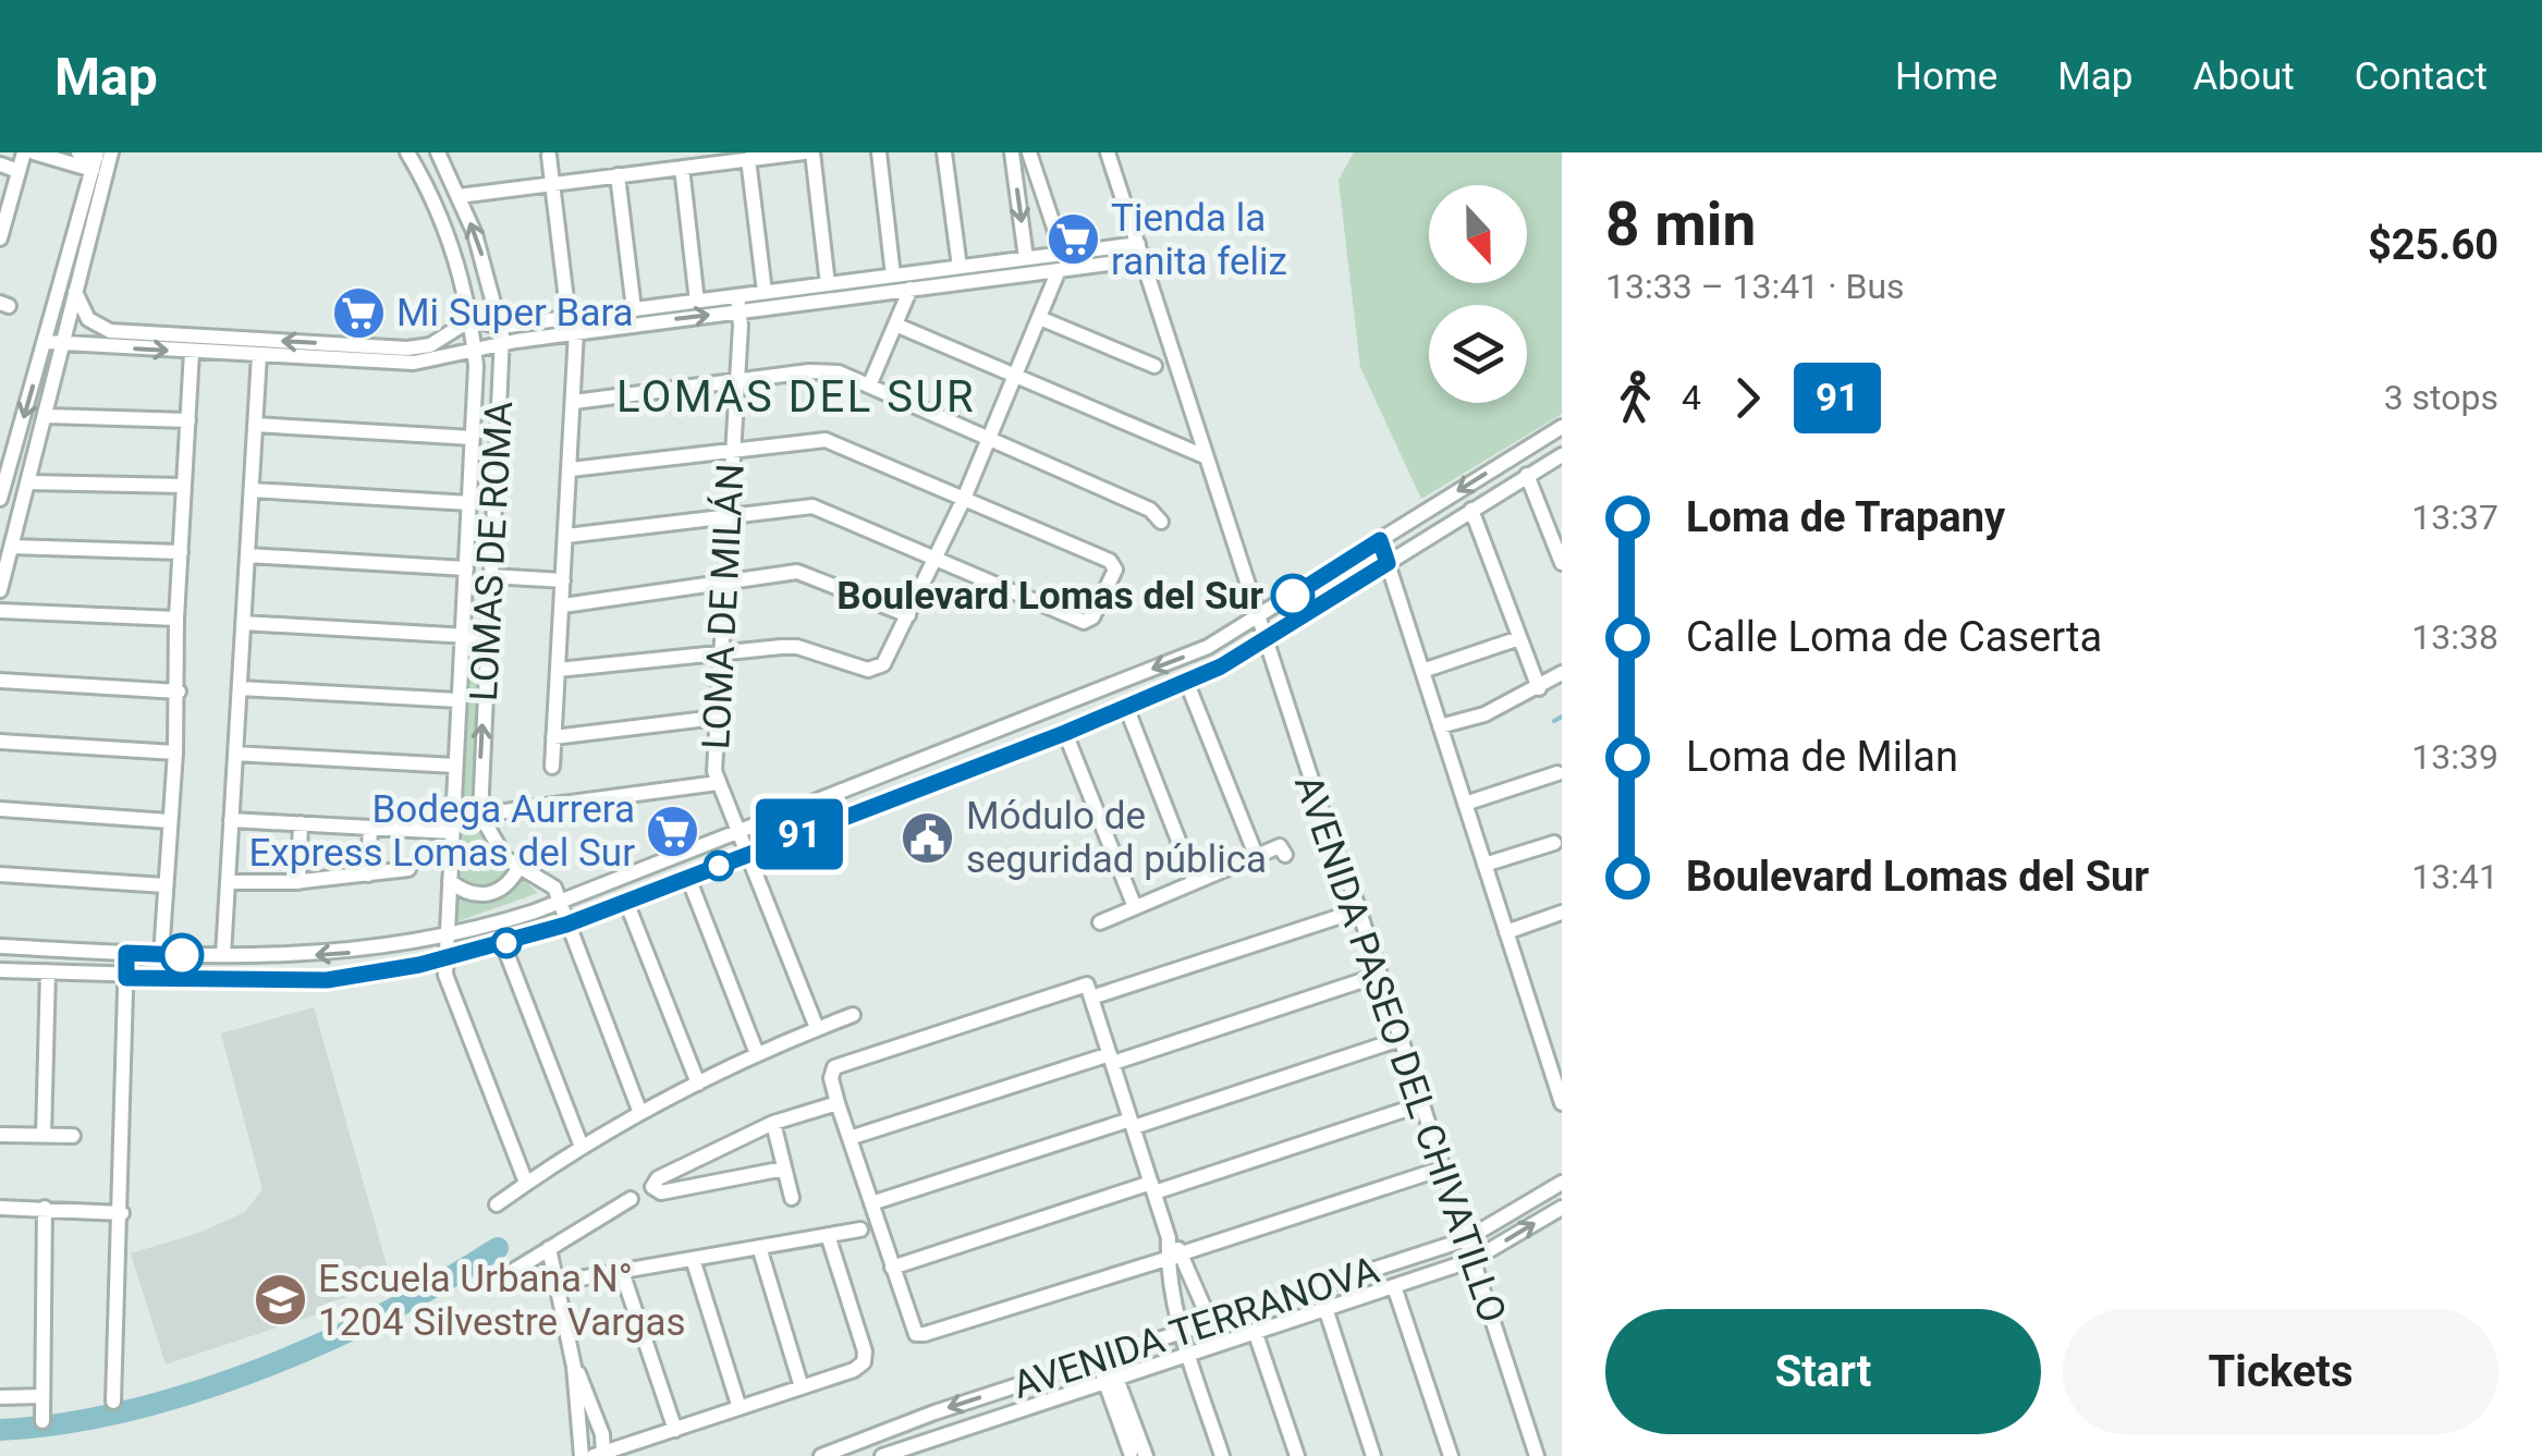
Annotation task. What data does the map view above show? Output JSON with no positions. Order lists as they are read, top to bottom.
{
  "streets": {
    "street": [
      "LOMAS DE ROMA",
      "LOMA DE MILÁN",
      "AVENIDA PASEO DEL CHIVATILLO",
      "AVENIDA TERRANOVA"
    ]
  },
  "crossings": [
    ["AVENIDA PASEO DEL CHIVATILLO", "AVENIDA TERRANOVA"]
  ],
  "districts": ["LOMAS DEL SUR"],
  "places": {
    "supermarket": ["Tienda la ranita feliz", "Mi Super Bara", "Bodega Aurrera Express Lomas del Sur"],
    "other": ["Boulevard Lomas del Sur"],
    "public building": ["Módulo de seguridad pública"],
    "school or university": ["Escuela Urbana N° 1204 Silvestre Vargas"]
  },
  "lines": ["bus line 91"],
  "north": "bottom",
  "page": {
    "header": "Map",
    "nav": [
      "Home",
      "Map",
      "About",
      "Contact"
    ],
    "on_map": "91",
    "heading": ["8 min", "13:33 – 13:41 · Bus", "$25.60"],
    "legs": ["4", "91", "3 stops"],
    "list": [
      {
        "name": "Loma de Trapany",
        "value": "13:37"
      },
      {
        "name": "Calle Loma de Caserta",
        "value": "13:38"
      },
      {
        "name": "Loma de Milan",
        "value": "13:39"
      },
      {
        "name": "Boulevard Lomas del Sur",
        "value": "13:41"
      }
    ],
    "buttons": ["Start", "Tickets"]
  }
}
